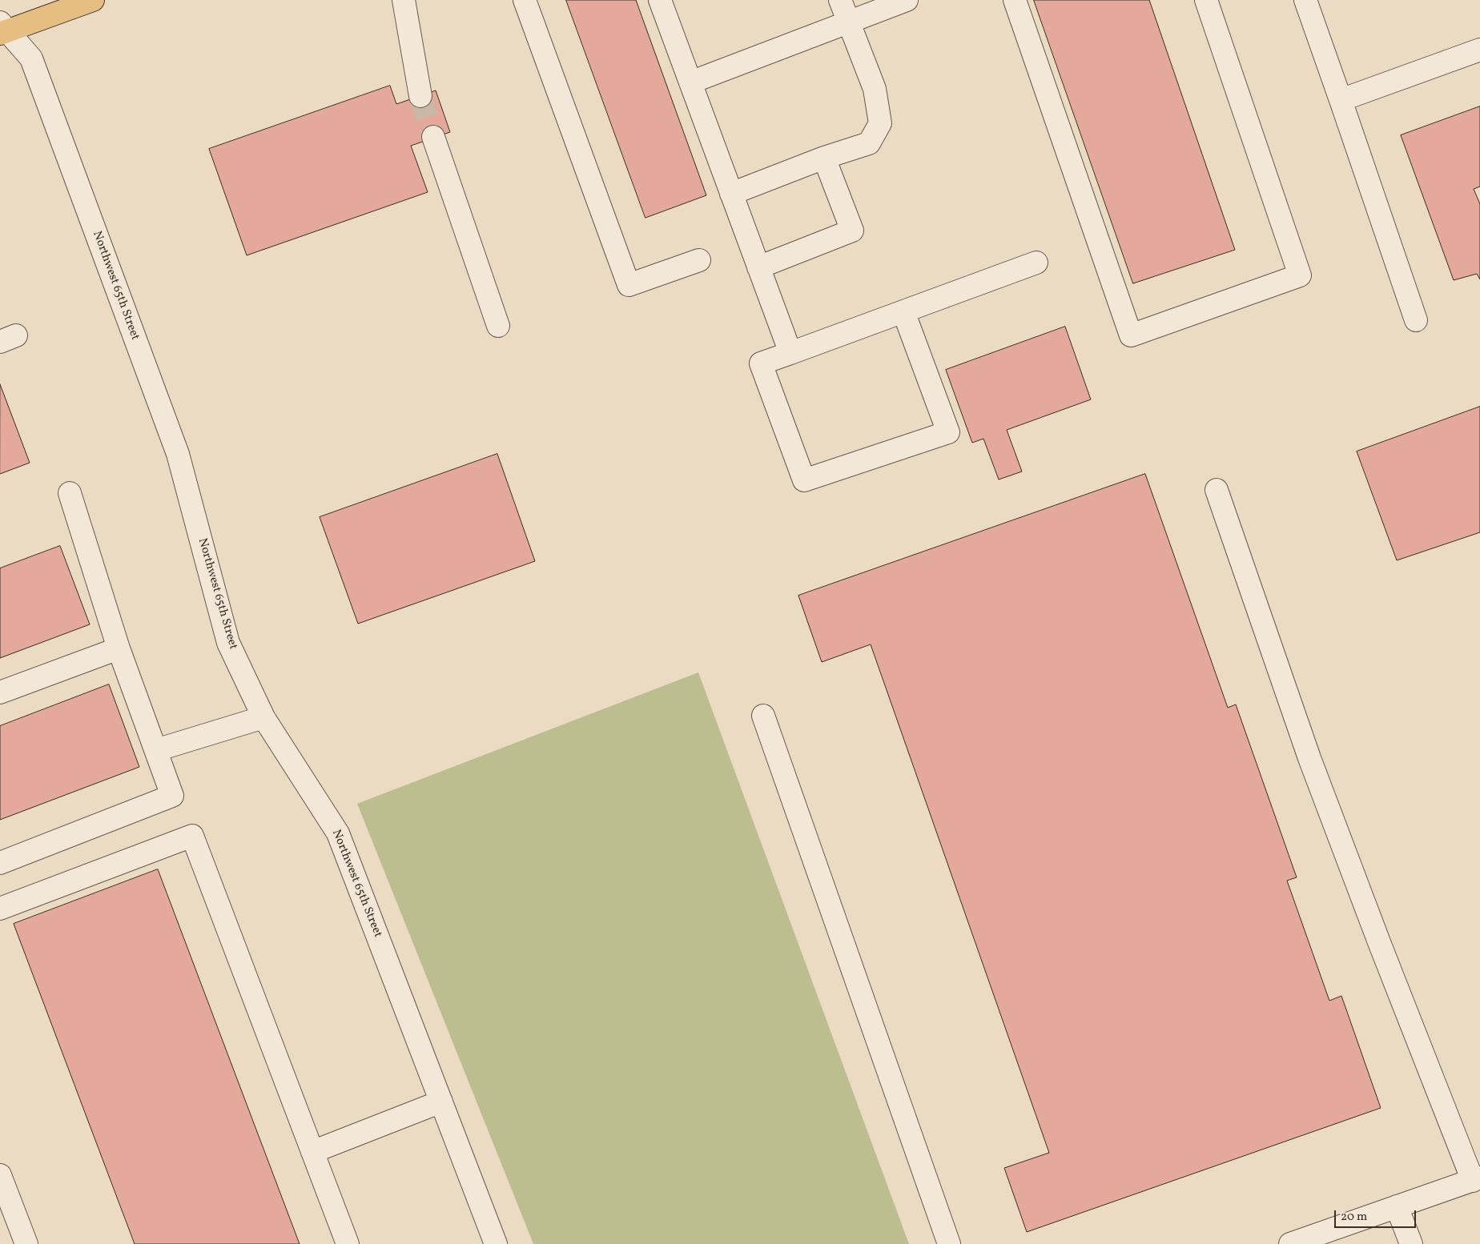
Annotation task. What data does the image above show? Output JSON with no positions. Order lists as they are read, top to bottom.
{
  "streets": {
    "street": ["Northwest 65th Street"]
  },
  "scale_bar": "20 m"
}
